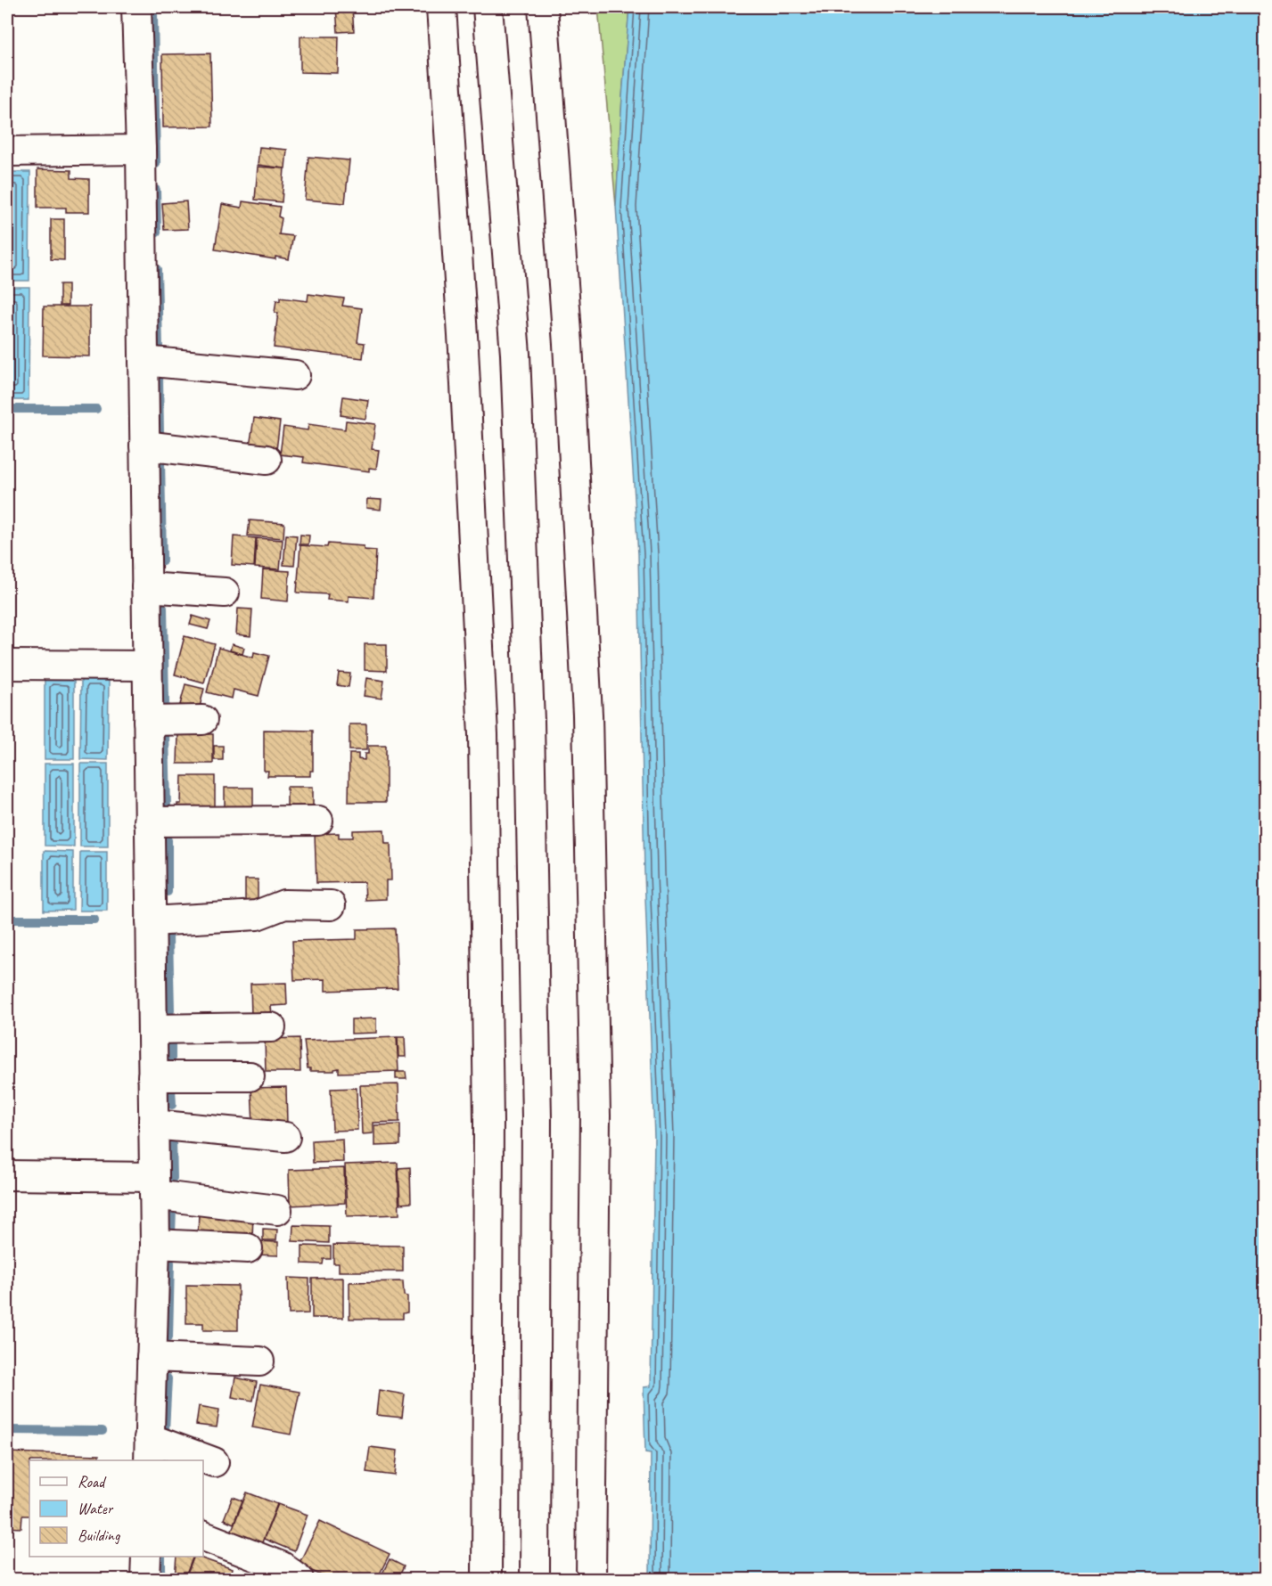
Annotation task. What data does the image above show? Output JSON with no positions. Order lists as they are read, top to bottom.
{
  "legend": ["Road", "Water", "Building"]
}
